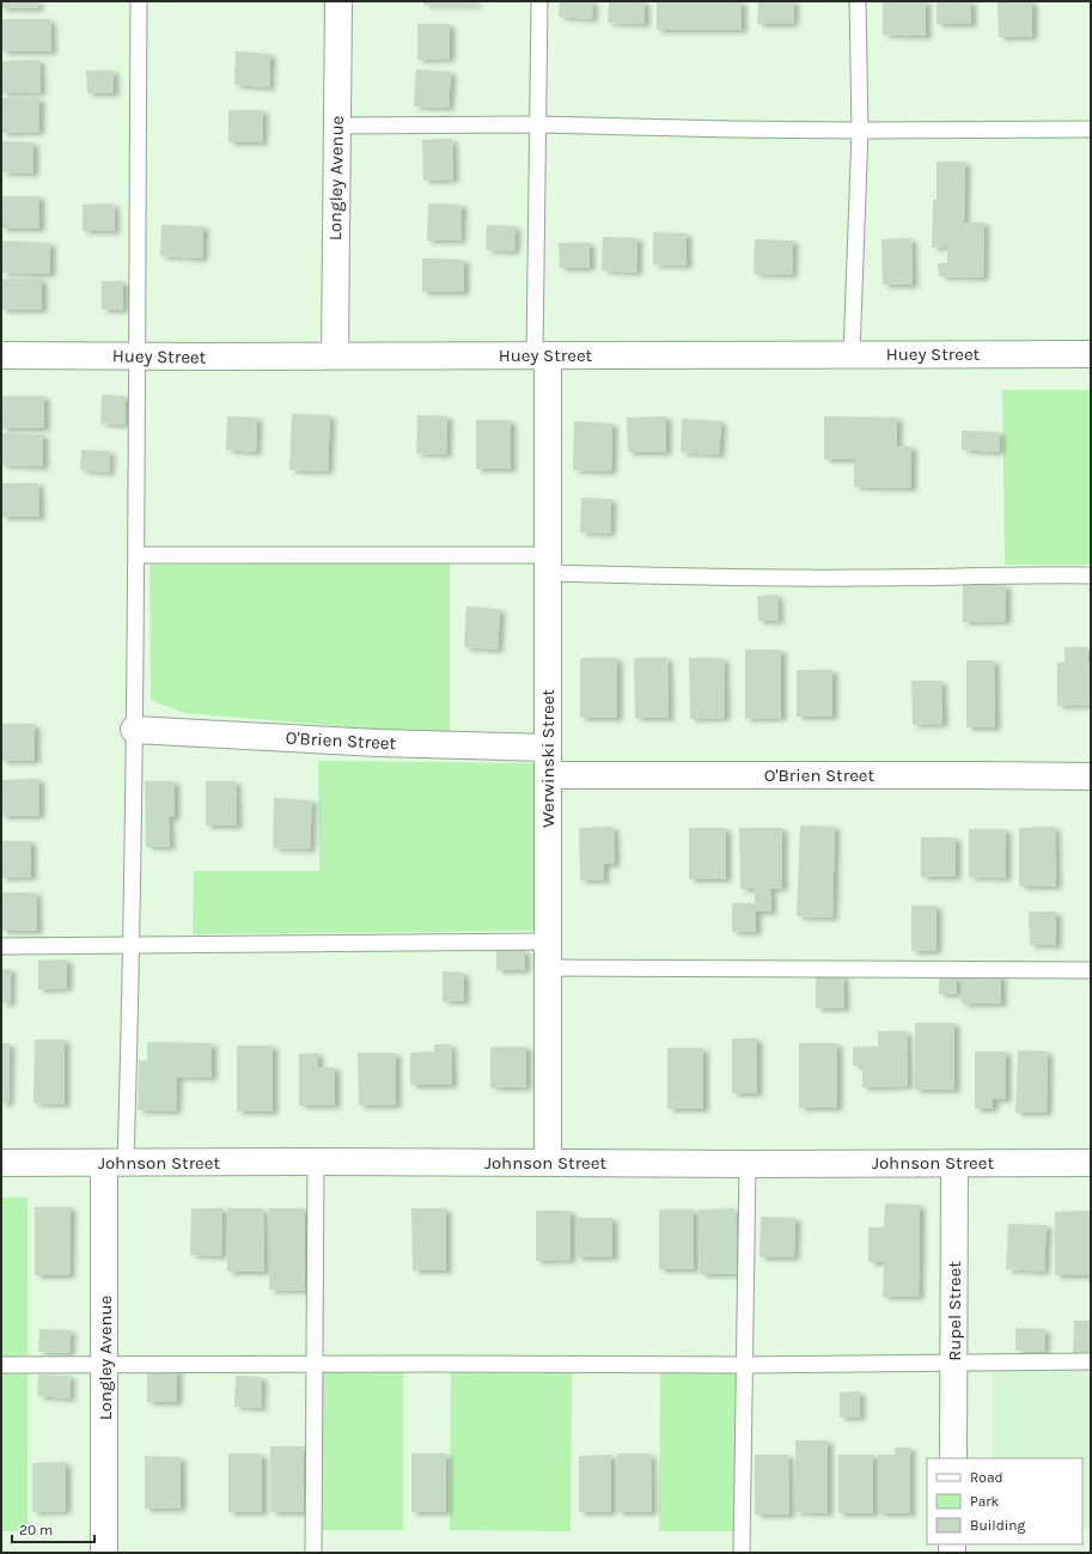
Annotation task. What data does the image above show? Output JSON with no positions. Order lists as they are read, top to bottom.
{
  "streets": {
    "street": [
      "Longley Avenue",
      "Huey Street",
      "O'Brien Street",
      "Werwinski Street",
      "Johnson Street",
      "Rupel Street"
    ]
  },
  "crossings": [
    ["Longley Avenue", "Huey Street"],
    ["Longley Avenue", "Johnson Street"],
    ["Huey Street", "Werwinski Street"],
    ["O'Brien Street", "Werwinski Street"],
    ["Werwinski Street", "Johnson Street"],
    ["Johnson Street", "Rupel Street"]
  ],
  "legend": ["Road", "Park", "Building"],
  "scale_bar": "20 m"
}
